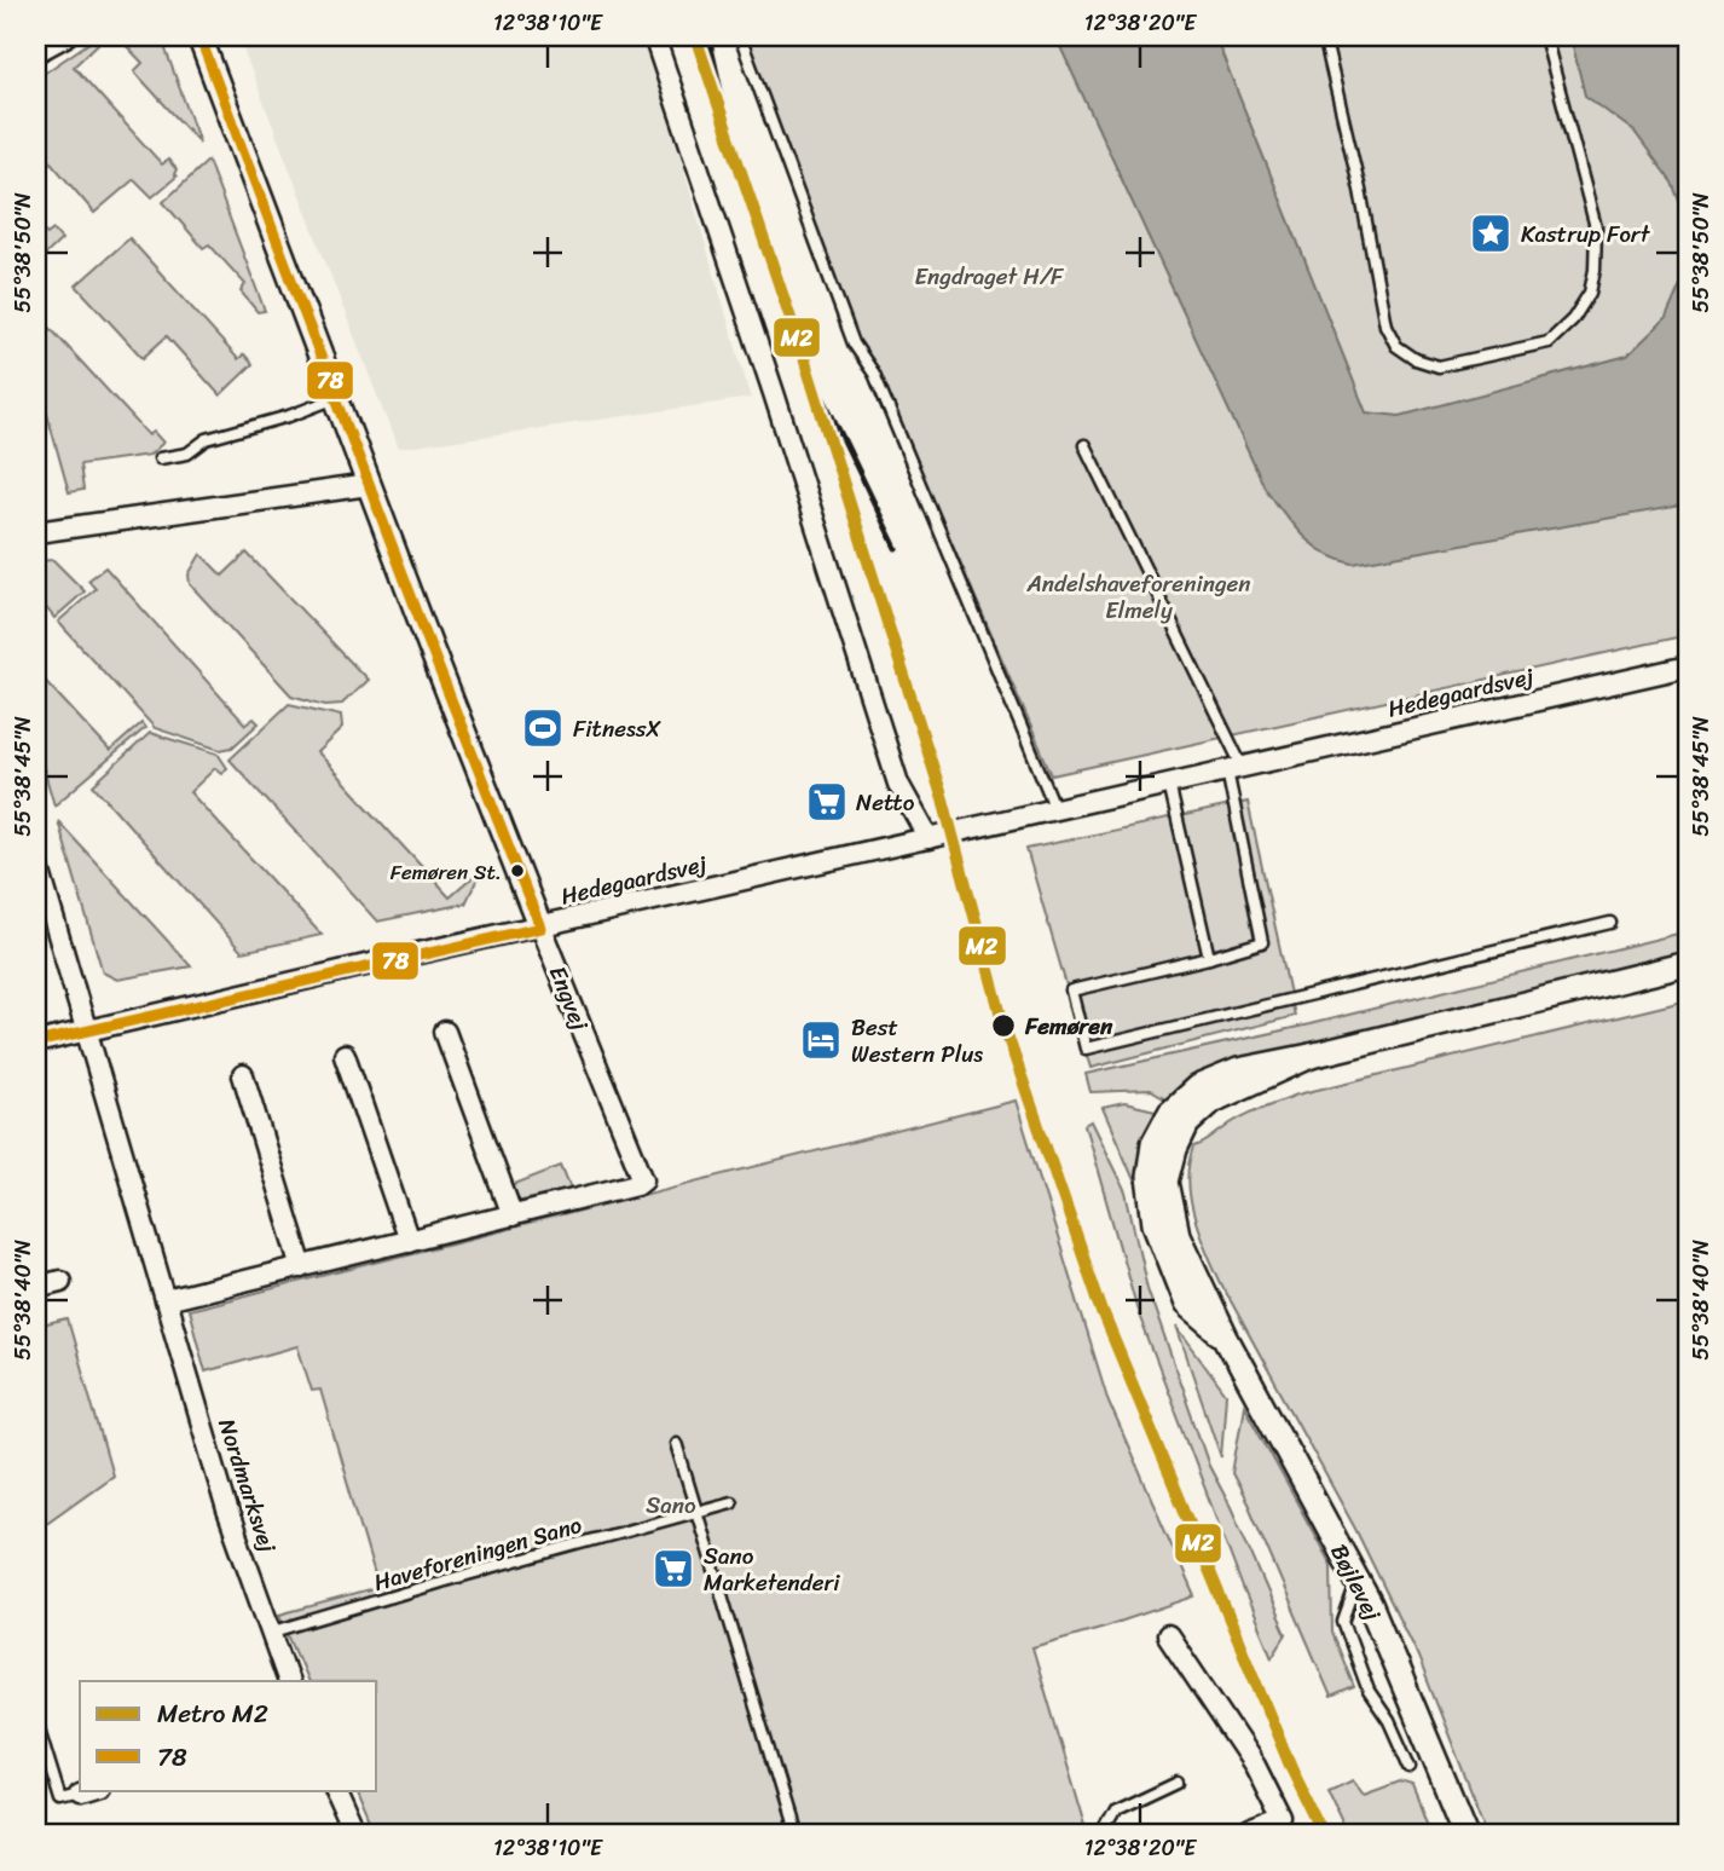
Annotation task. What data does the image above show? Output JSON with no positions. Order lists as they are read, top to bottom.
{
  "streets": {
    "street": [
      "Hedegaardsvej",
      "Engvej",
      "Nordmarksvej",
      "Bøjlevej"
    ],
    "lane": ["Haveforeningen Sano"]
  },
  "crossings": [
    ["Hedegaardsvej", "Engvej"],
    ["Hedegaardsvej", "Nordmarksvej"],
    ["Nordmarksvej", "Haveforeningen Sano"]
  ],
  "parks": ["Engdraget H/F", "Andelshaveforeningen Elmely", "Sano"],
  "places": {
    "place": ["Kastrup Fort"],
    "sports": ["FitnessX"],
    "supermarket": ["Netto", "Sano Marketenderi"],
    "other": ["Femøren St.", "Femøren"],
    "hotel": ["Best Western Plus"]
  },
  "lines": ["metro line M2", "transit line 78"],
  "legend": ["Metro M2", "78"],
  "coordinates": [
    "12°38'10\"E",
    "12°38'20\"E",
    "55°38'50\"N",
    "55°38'45\"N",
    "55°38'40\"N"
  ]
}
